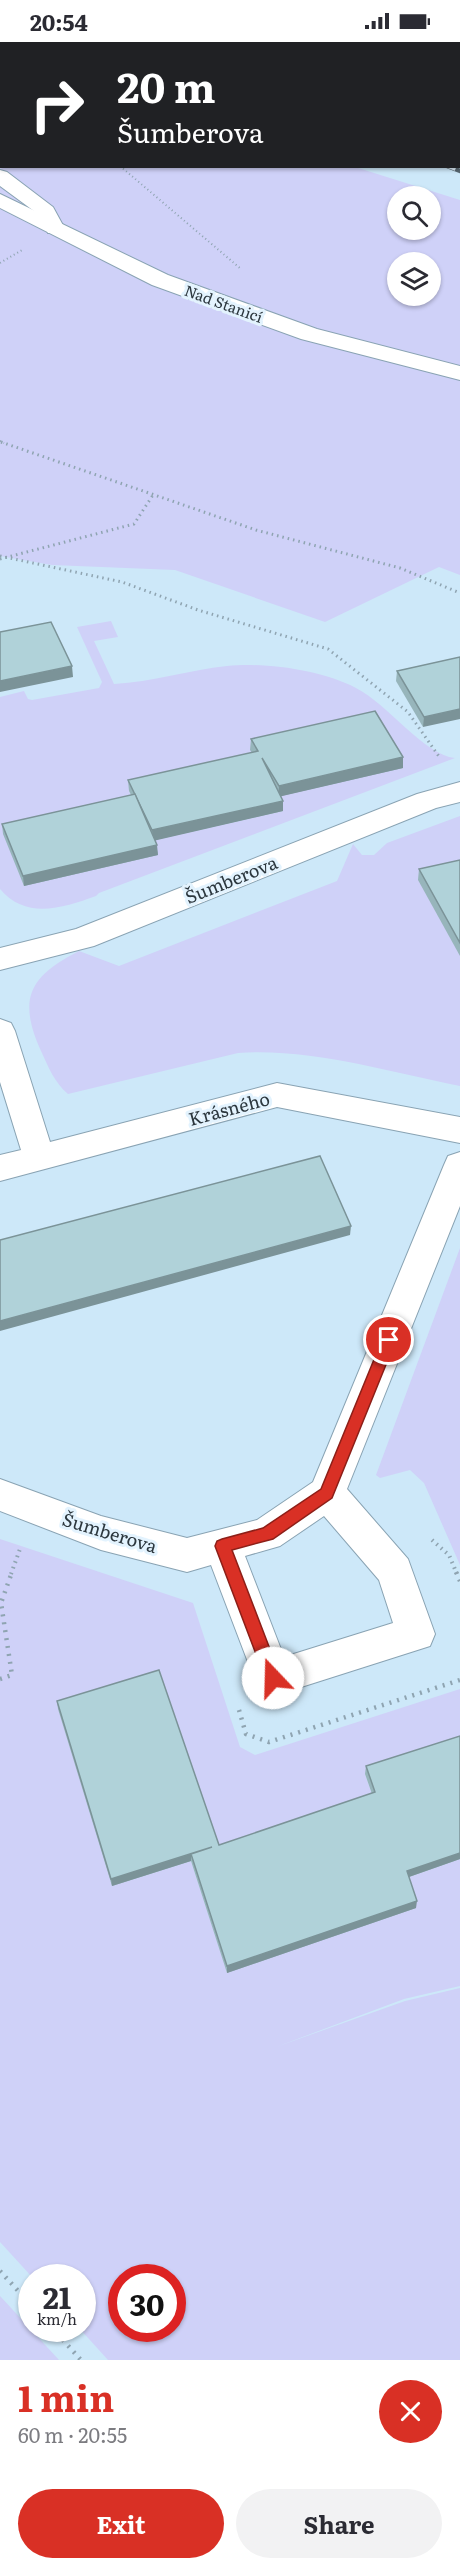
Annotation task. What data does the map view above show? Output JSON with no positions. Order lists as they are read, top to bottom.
{
  "streets": {
    "street": ["Nad Stanicí", "Šumberova", "Krásného"]
  },
  "page": {
    "status": "20:54",
    "turn": ["20 m", "Šumberova"],
    "speed": "21 km/h",
    "limit": "30",
    "heading": ["1 min", "60 m · 20:55"],
    "buttons": ["Exit", "Share"]
  }
}
